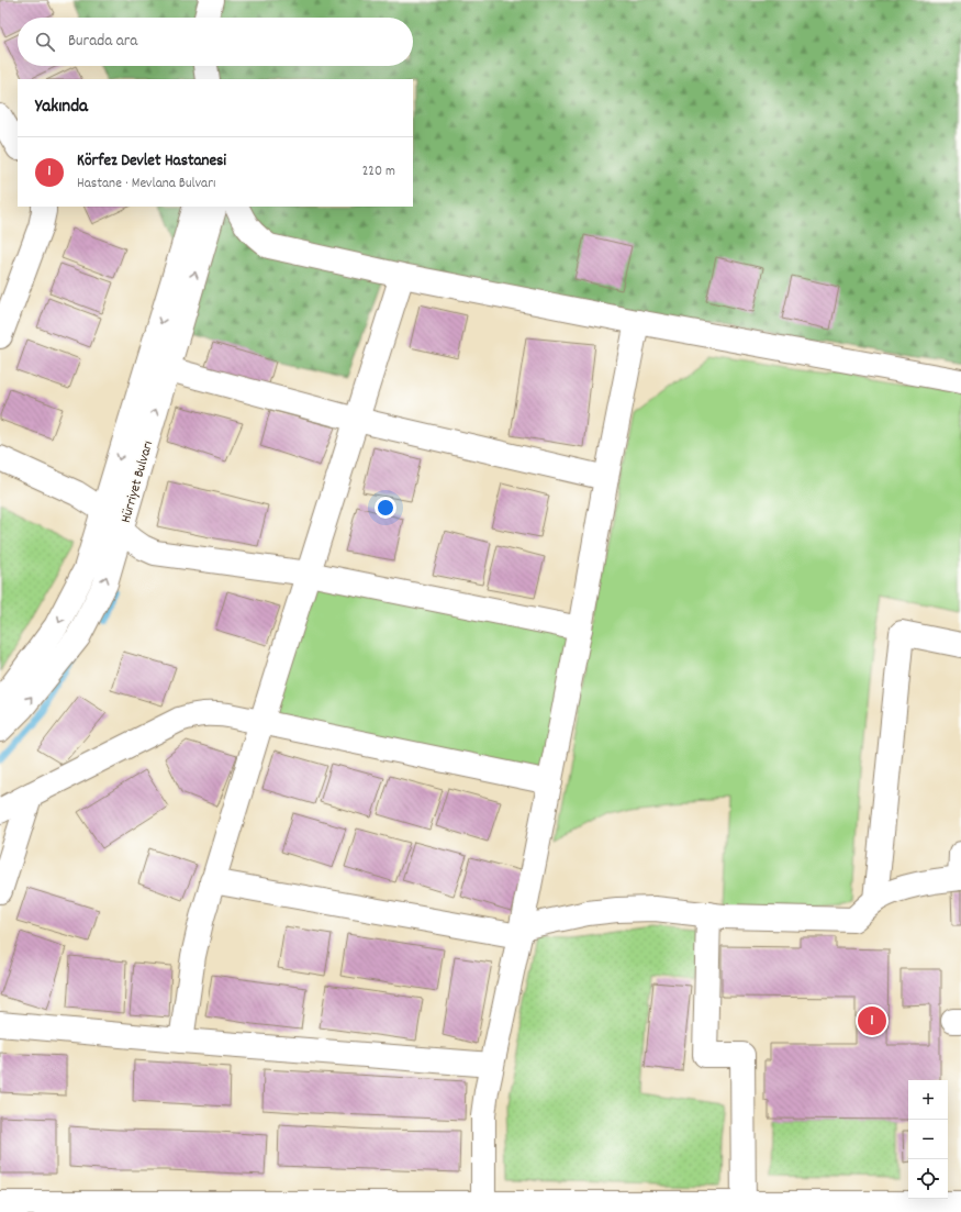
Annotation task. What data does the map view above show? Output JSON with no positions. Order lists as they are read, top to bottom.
{
  "streets": {
    "street": ["Hürriyet Bulvarı"]
  },
  "page": {
    "search": "Burada ara",
    "heading": "Yakında",
    "list": [
      {
        "mark": "1",
        "name": "Körfez Devlet Hastanesi",
        "note": "Hastane · Mevlana Bulvarı",
        "value": "220 m"
      }
    ],
    "pins": "1",
    "map_buttons": ["+", "−"]
  }
}
